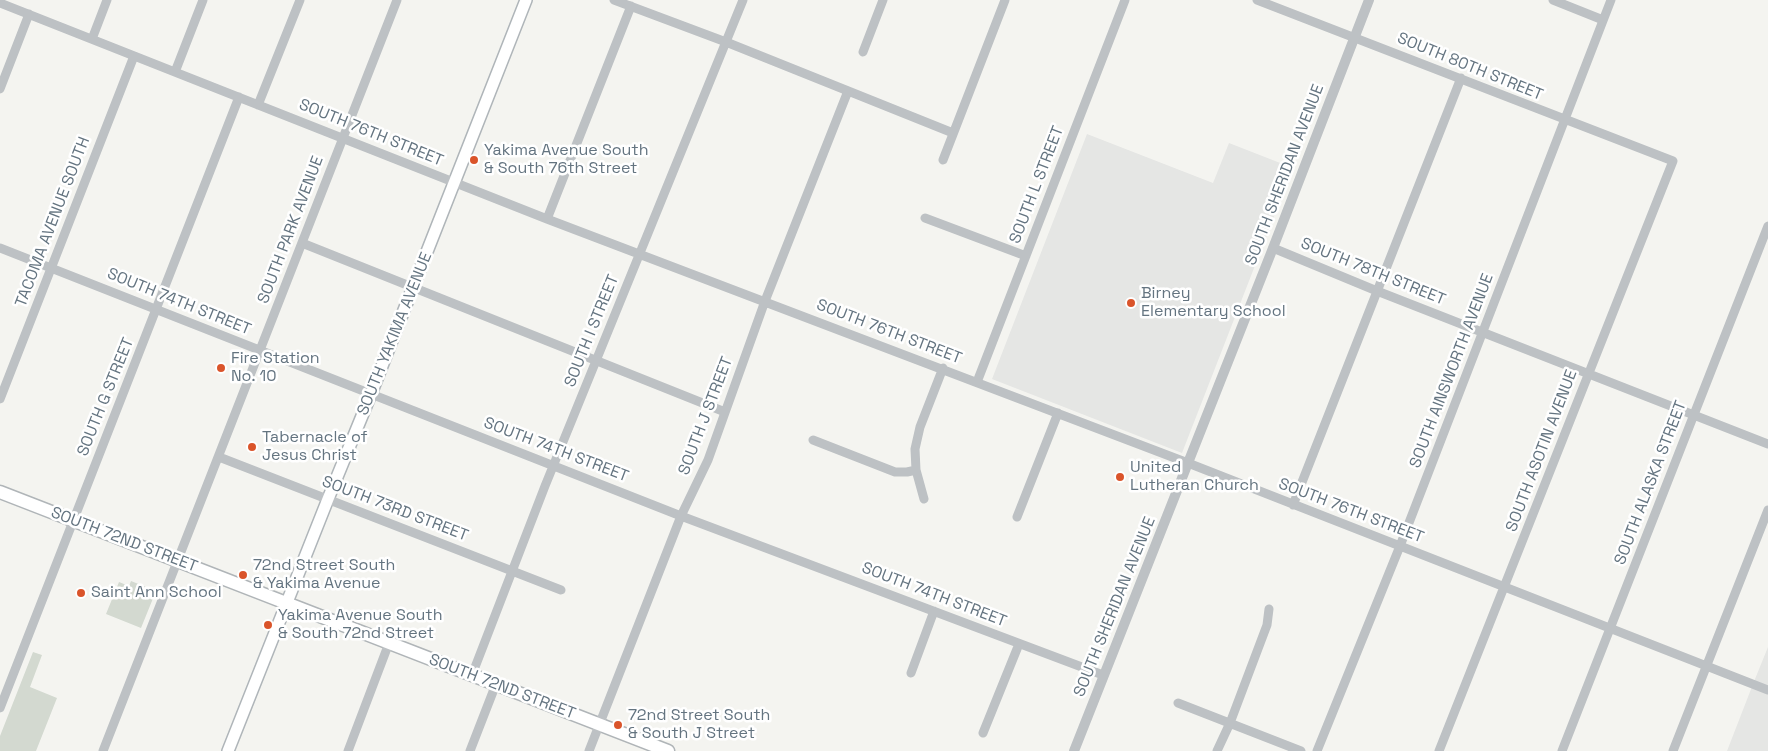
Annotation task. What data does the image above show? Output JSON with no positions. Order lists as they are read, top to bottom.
{
  "streets": {
    "main road": ["SOUTH YAKIMA AVENUE", "SOUTH 72ND STREET"],
    "street": [
      "SOUTH 80TH STREET",
      "SOUTH 76TH STREET",
      "SOUTH SHERIDAN AVENUE",
      "SOUTH L STREET",
      "TACOMA AVENUE SOUTH",
      "SOUTH PARK AVENUE",
      "SOUTH 78TH STREET",
      "SOUTH 74TH STREET",
      "SOUTH I STREET",
      "SOUTH AINSWORTH AVENUE",
      "SOUTH G STREET",
      "SOUTH J STREET",
      "SOUTH ASOTIN AVENUE",
      "SOUTH ALASKA STREET",
      "SOUTH 73RD STREET"
    ]
  },
  "crossings": [
    ["SOUTH 80TH STREET", "SOUTH SHERIDAN AVENUE"],
    ["SOUTH 80TH STREET", "SOUTH AINSWORTH AVENUE"],
    ["SOUTH 80TH STREET", "SOUTH ASOTIN AVENUE"],
    ["SOUTH 76TH STREET", "SOUTH SHERIDAN AVENUE"],
    ["SOUTH 76TH STREET", "SOUTH L STREET"],
    ["SOUTH 76TH STREET", "TACOMA AVENUE SOUTH"],
    ["SOUTH 76TH STREET", "SOUTH PARK AVENUE"],
    ["SOUTH 76TH STREET", "SOUTH I STREET"],
    ["SOUTH 76TH STREET", "SOUTH YAKIMA AVENUE"],
    ["SOUTH 76TH STREET", "SOUTH AINSWORTH AVENUE"],
    ["SOUTH 76TH STREET", "SOUTH G STREET"],
    ["SOUTH 76TH STREET", "SOUTH J STREET"],
    ["SOUTH 76TH STREET", "SOUTH ASOTIN AVENUE"],
    ["SOUTH 76TH STREET", "SOUTH ALASKA STREET"],
    ["SOUTH SHERIDAN AVENUE", "SOUTH 78TH STREET"],
    ["SOUTH SHERIDAN AVENUE", "SOUTH 74TH STREET"],
    ["TACOMA AVENUE SOUTH", "SOUTH 74TH STREET"],
    ["SOUTH PARK AVENUE", "SOUTH 74TH STREET"],
    ["SOUTH PARK AVENUE", "SOUTH 73RD STREET"],
    ["SOUTH PARK AVENUE", "SOUTH 72ND STREET"],
    ["SOUTH 78TH STREET", "SOUTH AINSWORTH AVENUE"],
    ["SOUTH 78TH STREET", "SOUTH ASOTIN AVENUE"],
    ["SOUTH 78TH STREET", "SOUTH ALASKA STREET"],
    ["SOUTH 74TH STREET", "SOUTH I STREET"],
    ["SOUTH 74TH STREET", "SOUTH YAKIMA AVENUE"],
    ["SOUTH 74TH STREET", "SOUTH G STREET"],
    ["SOUTH 74TH STREET", "SOUTH J STREET"],
    ["SOUTH I STREET", "SOUTH 73RD STREET"],
    ["SOUTH I STREET", "SOUTH 72ND STREET"],
    ["SOUTH YAKIMA AVENUE", "SOUTH 73RD STREET"],
    ["SOUTH YAKIMA AVENUE", "SOUTH 72ND STREET"],
    ["SOUTH G STREET", "SOUTH 72ND STREET"],
    ["SOUTH J STREET", "SOUTH 72ND STREET"]
  ],
  "places": [
    "Yakima Avenue South & South 76th Street",
    "Birney Elementary School",
    "Fire Station No. 10",
    "Tabernacle of Jesus Christ",
    "United Lutheran Church",
    "72nd Street South & Yakima Avenue",
    "Saint Ann School",
    "Yakima Avenue South & South 72nd Street",
    "72nd Street South & South J Street"
  ]
}
